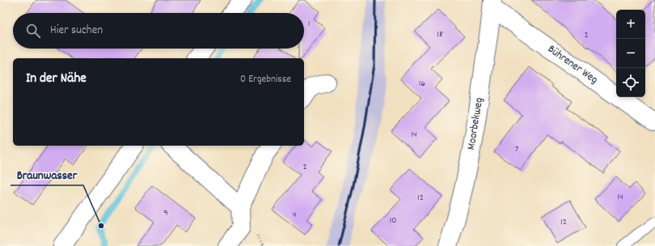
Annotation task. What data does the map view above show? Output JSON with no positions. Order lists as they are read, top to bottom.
{
  "streets": {
    "street": ["Bührener Weg", "Moorbekweg"]
  },
  "crossings": [
    ["Bührener Weg", "Moorbekweg"]
  ],
  "places": ["Braunwasser"],
  "house_numbers": [
    "1",
    "18",
    "2",
    "16",
    "14",
    "7",
    "2",
    "14",
    "12",
    "9",
    "4",
    "10",
    "12"
  ],
  "page": {
    "map_buttons": ["+", "−"],
    "search": "Hier suchen",
    "heading": ["In der Nähe", "0 Ergebnisse"]
  }
}
